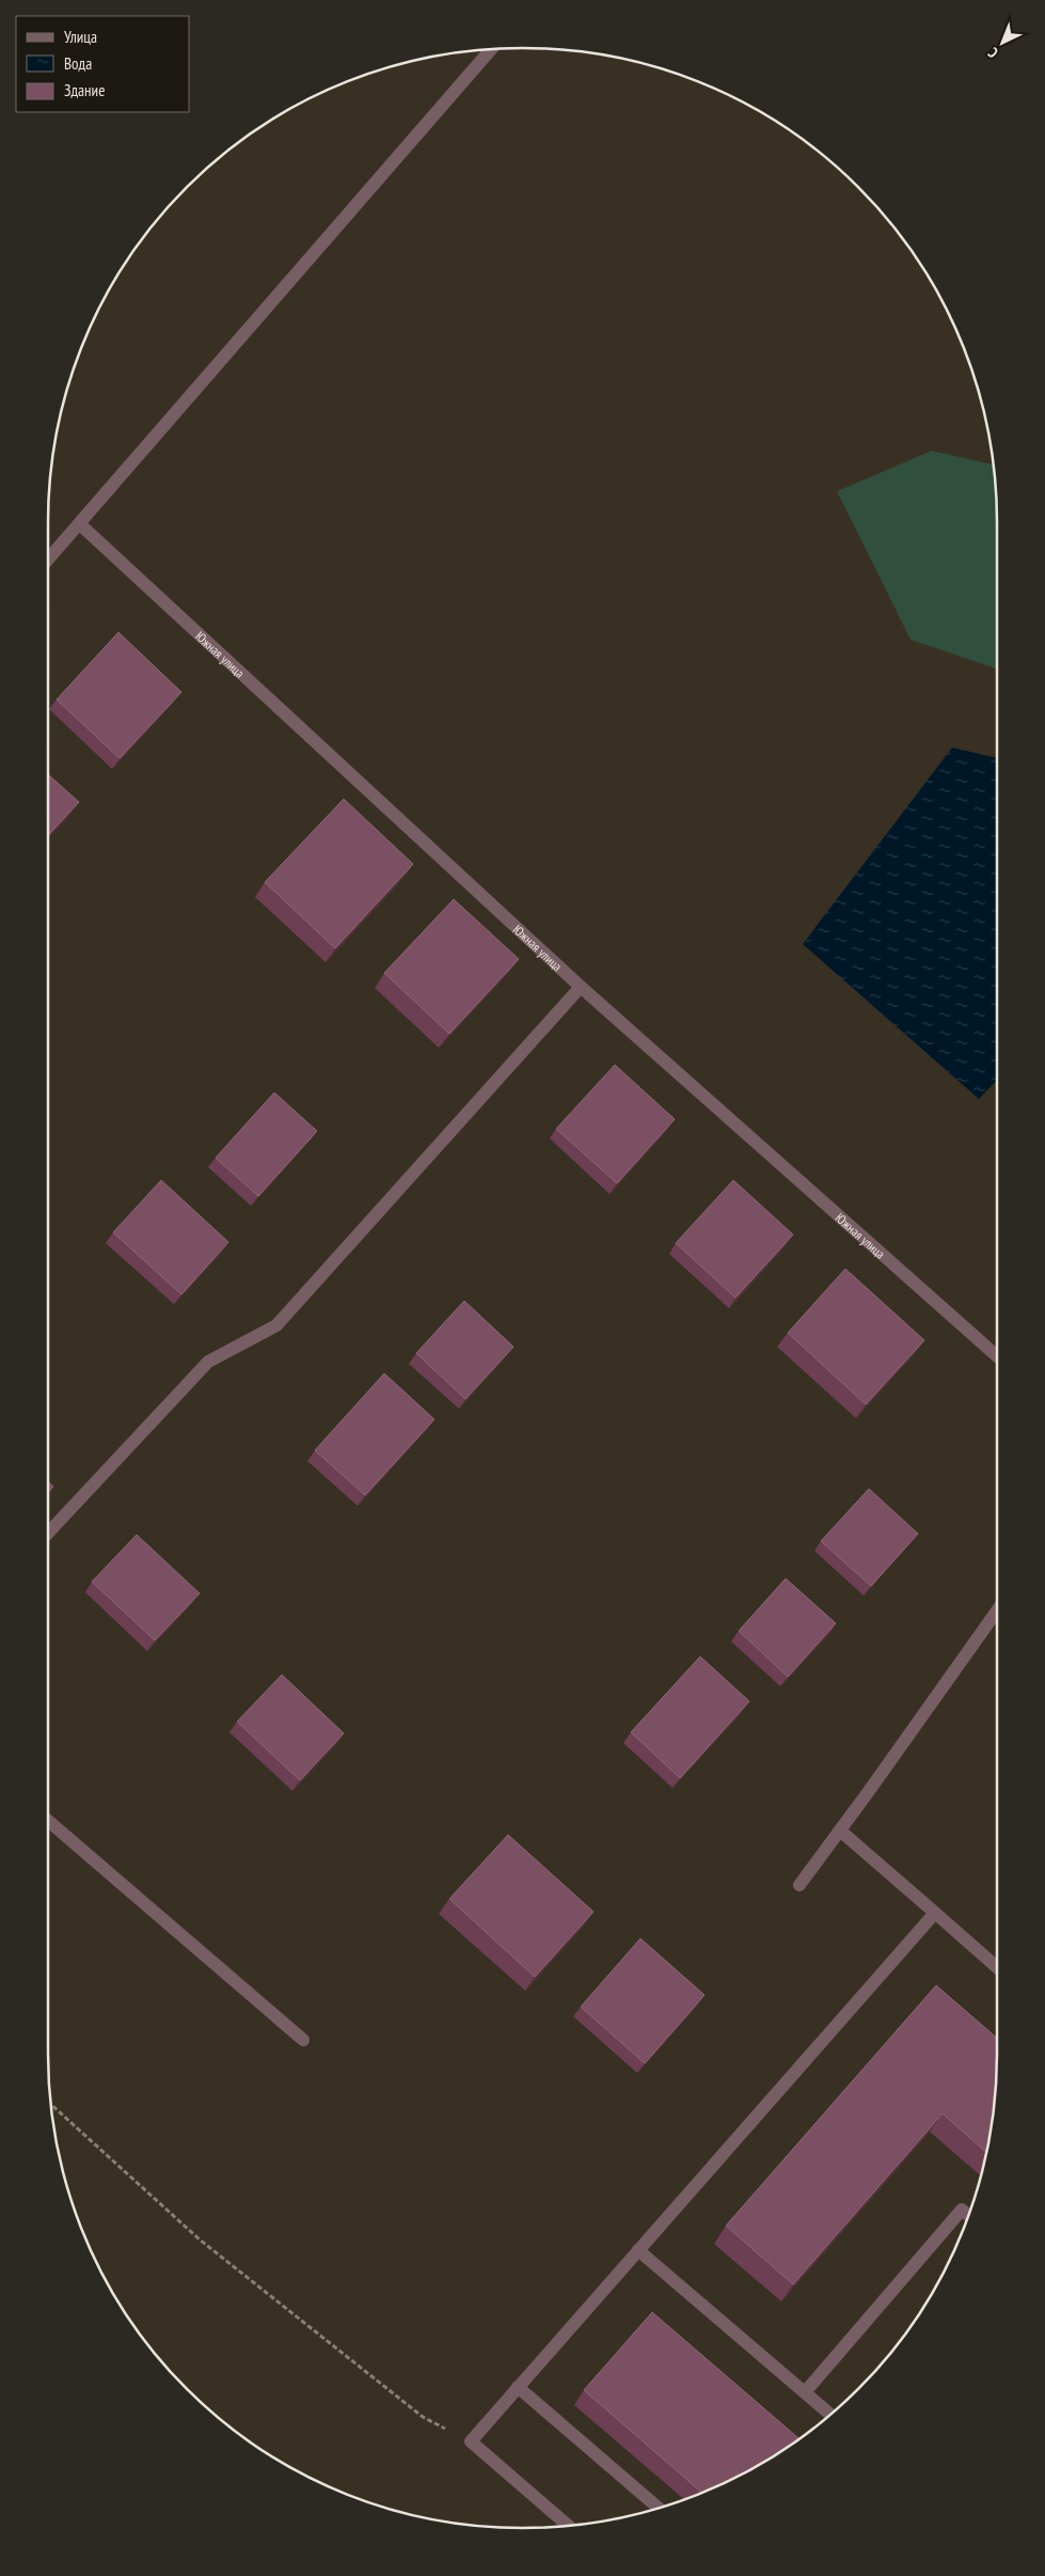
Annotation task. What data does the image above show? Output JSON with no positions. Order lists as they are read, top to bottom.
{
  "streets": {
    "street": ["Южная улица"]
  },
  "legend": ["Улица", "Вода", "Здание"],
  "north": "bottom left"
}
